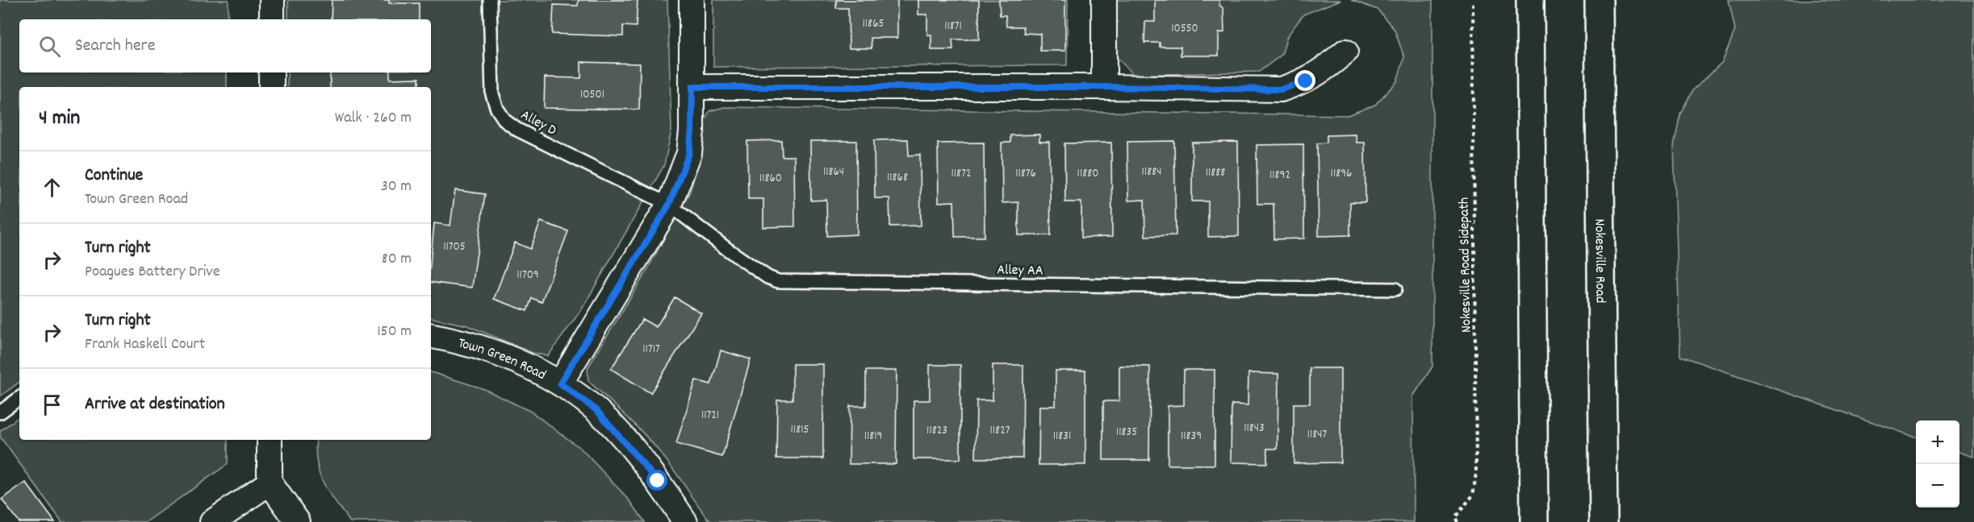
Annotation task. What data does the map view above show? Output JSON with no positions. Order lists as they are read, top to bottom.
{
  "streets": {
    "highway": ["Nokesville Road"],
    "street": ["Town Green Road"],
    "lane": ["Alley D", "Alley AA"],
    "path": ["Nokesville Road Sidepath"]
  },
  "crossings": [
    ["Alley D", "Alley AA"]
  ],
  "house_numbers": [
    "11865",
    "11871",
    "10550",
    "10501",
    "11864",
    "11884",
    "11888",
    "11872",
    "11876",
    "11880",
    "11896",
    "11892",
    "11868",
    "11860",
    "11705",
    "11709",
    "11717",
    "11721",
    "11843",
    "11815",
    "11823",
    "11827",
    "11835",
    "11847",
    "11819",
    "11831",
    "11839"
  ],
  "page": {
    "search": "Search here",
    "heading": ["4 min", "Walk · 260 m"],
    "list": [
      ["Continue", "Town Green Road", "30 m"],
      ["Turn right", "Poagues Battery Drive", "80 m"],
      ["Turn right", "Frank Haskell Court", "150 m"],
      "Arrive at destination"
    ],
    "map_buttons": ["+", "−"]
  }
}
